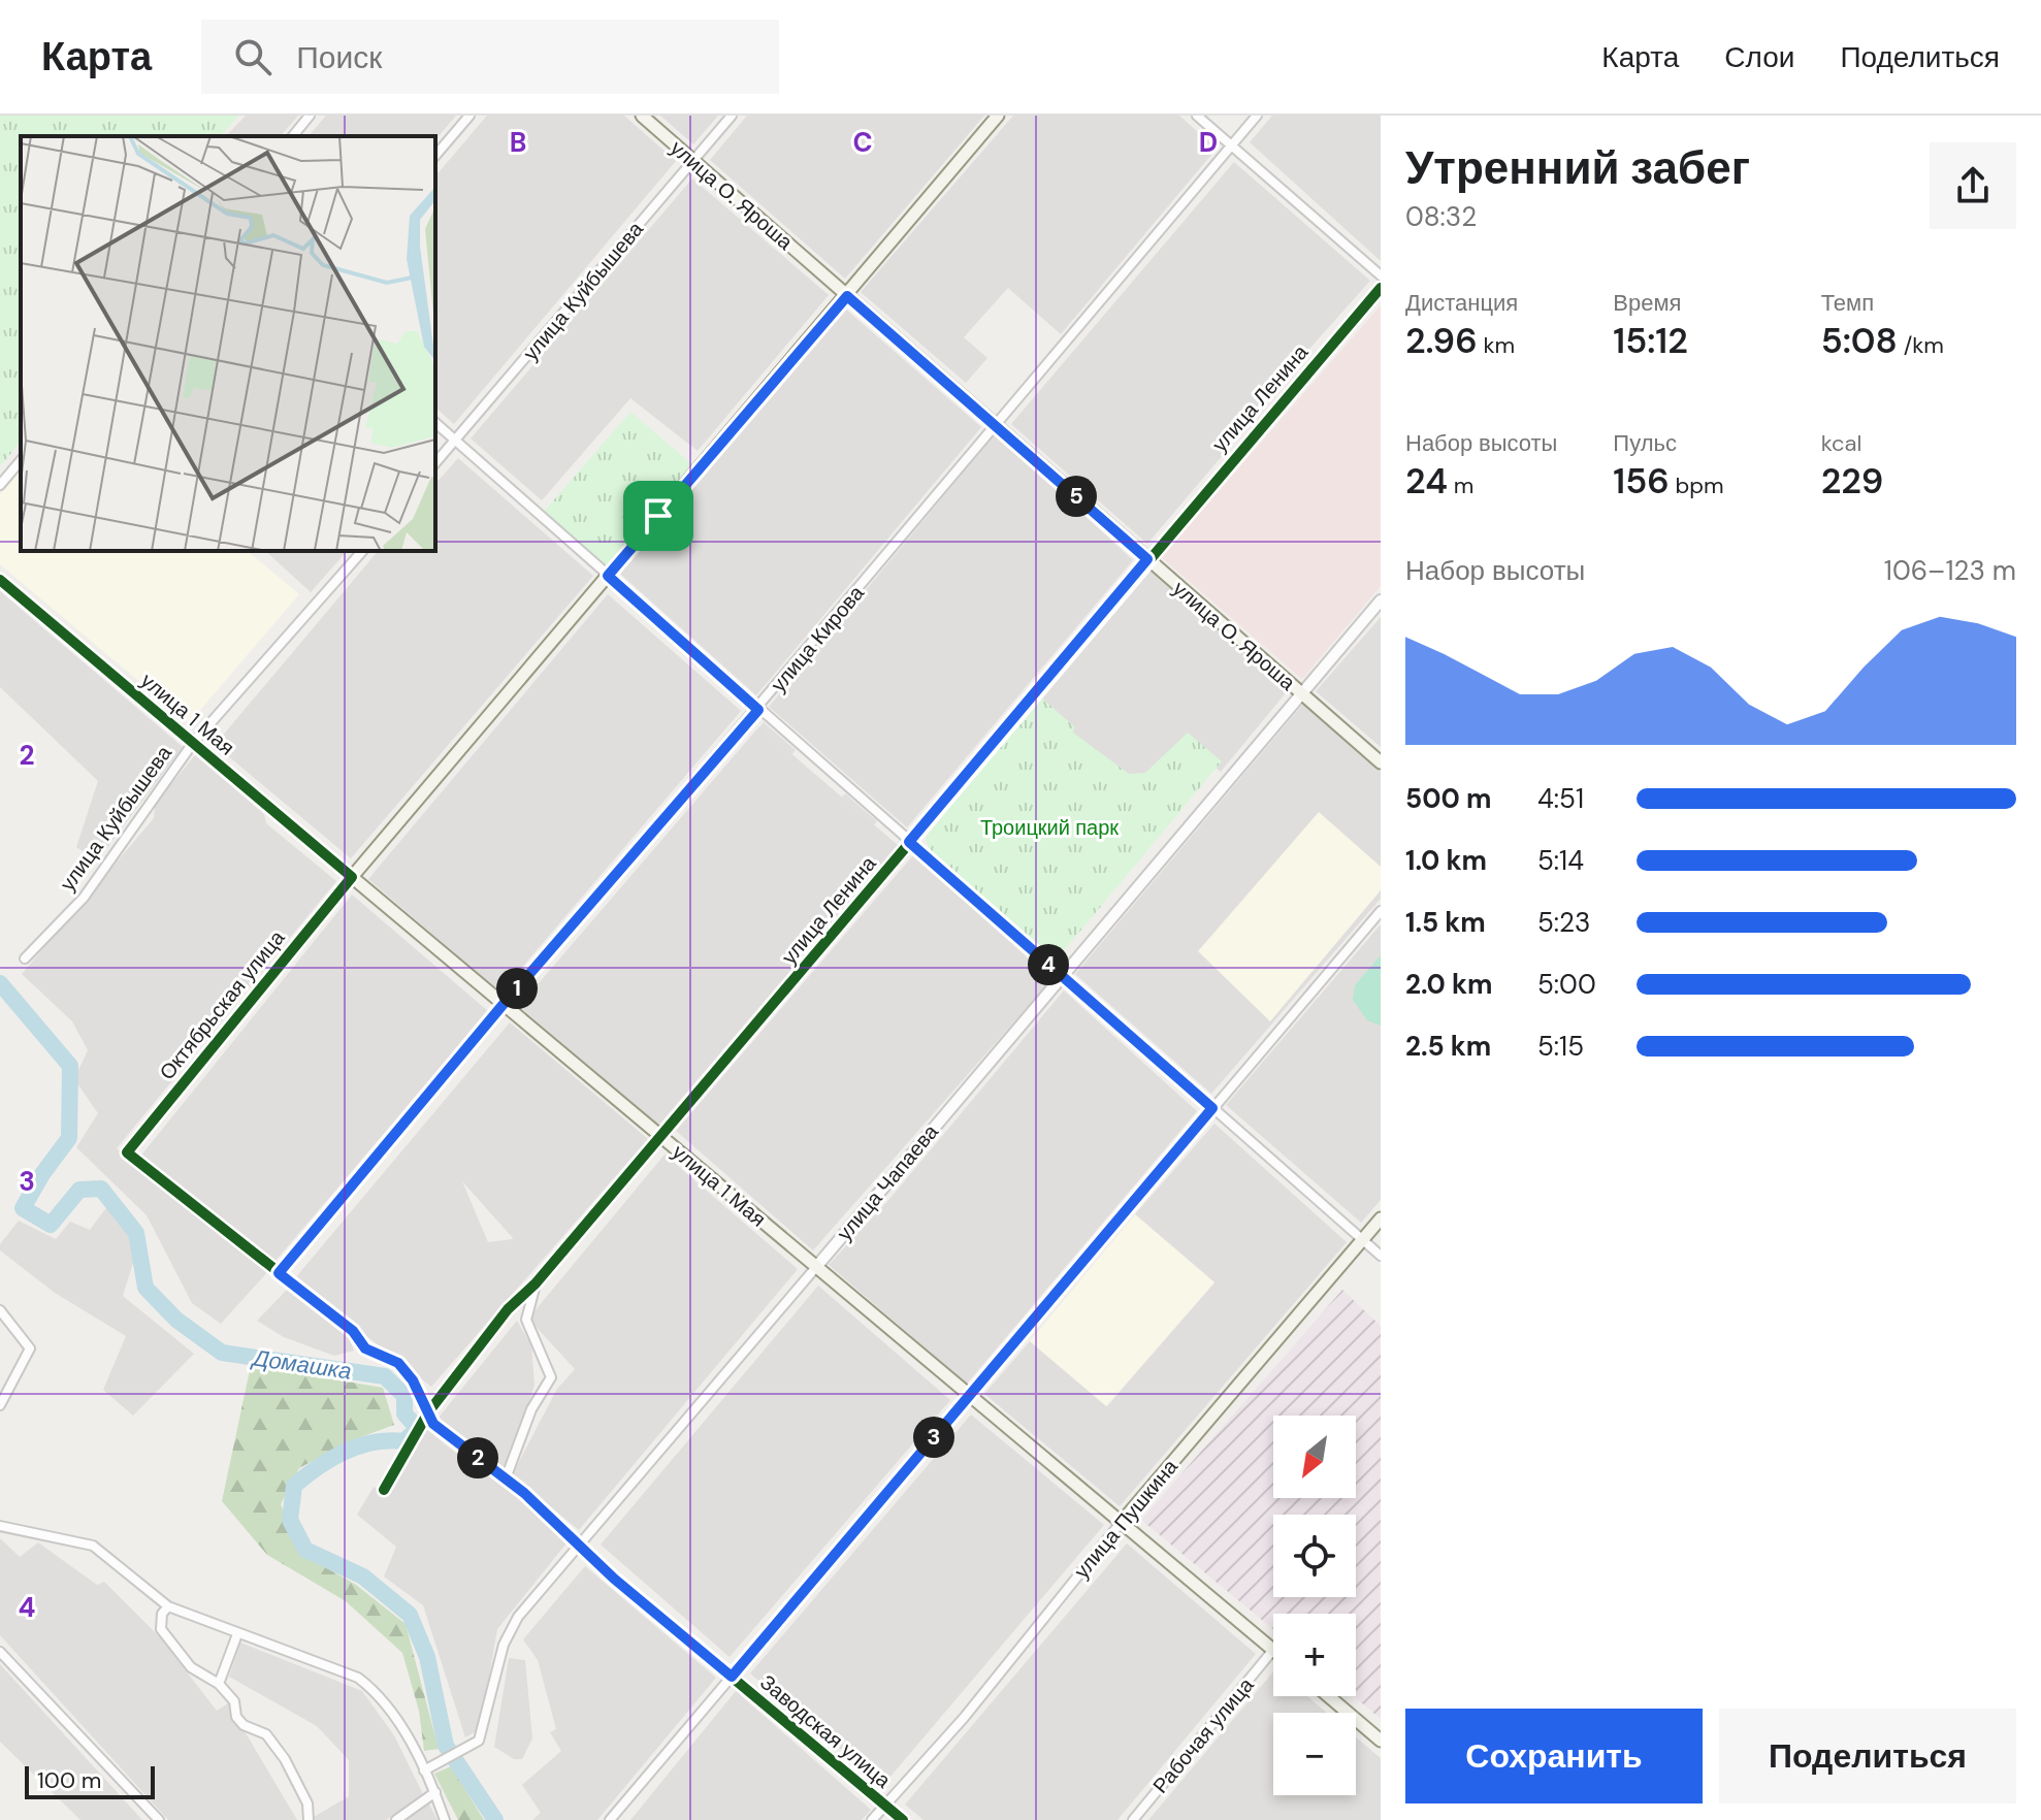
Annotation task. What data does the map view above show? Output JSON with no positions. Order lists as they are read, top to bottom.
{
  "streets": {
    "main road": [
      "улица О. Яроша",
      "улица 1 Мая",
      "Октябрьская улица",
      "улица Пушкина"
    ],
    "street": [
      "улица Куйбышева",
      "улица Ленина",
      "улица Кирова",
      "улица Чапаева",
      "Заводская улица",
      "Рабочая улица"
    ]
  },
  "crossings": [
    ["улица О. Яроша", "улица Куйбышева"],
    ["улица О. Яроша", "улица Ленина"],
    ["улица О. Яроша", "улица Кирова"],
    ["улица О. Яроша", "Октябрьская улица"],
    ["улица О. Яроша", "улица Чапаева"],
    ["улица Куйбышева", "улица 1 Мая"],
    ["улица Ленина", "улица 1 Мая"],
    ["улица Ленина", "Заводская улица"],
    ["улица Кирова", "улица 1 Мая"],
    ["улица Кирова", "Заводская улица"],
    ["улица 1 Мая", "Октябрьская улица"],
    ["улица 1 Мая", "улица Чапаева"],
    ["улица 1 Мая", "улица Пушкина"],
    ["улица 1 Мая", "Рабочая улица"],
    ["Октябрьская улица", "Заводская улица"],
    ["улица Чапаева", "Заводская улица"],
    ["улица Пушкина", "Заводская улица"]
  ],
  "water": ["Домашка"],
  "parks": ["Троицкий парк"],
  "scale_bar": "100 m",
  "north": "bottom left",
  "page": {
    "header": "Карта",
    "search": "Поиск",
    "nav": ["Карта", "Слои", "Поделиться"],
    "heading": ["Утренний забег", "08:32"],
    "stats": [
      ["Дистанция", "2.96 km"],
      ["Время", "15:12"],
      ["Темп", "5:08 /km"],
      ["Набор высоты", "24 m"],
      ["Пульс", "156 bpm"],
      ["kcal", "229"]
    ],
    "pins": [
      "5",
      "4",
      "1",
      "3",
      "2"
    ],
    "chart": ["Набор высоты", "106–123 m"],
    "list": [
      {
        "name": "500 m",
        "note": "4:51"
      },
      {
        "name": "1.0 km",
        "note": "5:14"
      },
      {
        "name": "1.5 km",
        "note": "5:23"
      },
      {
        "name": "2.0 km",
        "note": "5:00"
      },
      {
        "name": "2.5 km",
        "note": "5:15"
      }
    ],
    "map_buttons": ["+", "−"],
    "buttons": ["Сохранить", "Поделиться"],
    "scale": "100 m"
  },
  "grid": {
    "columns": ["B", "C", "D"],
    "rows": ["2", "3", "4"]
  }
}
